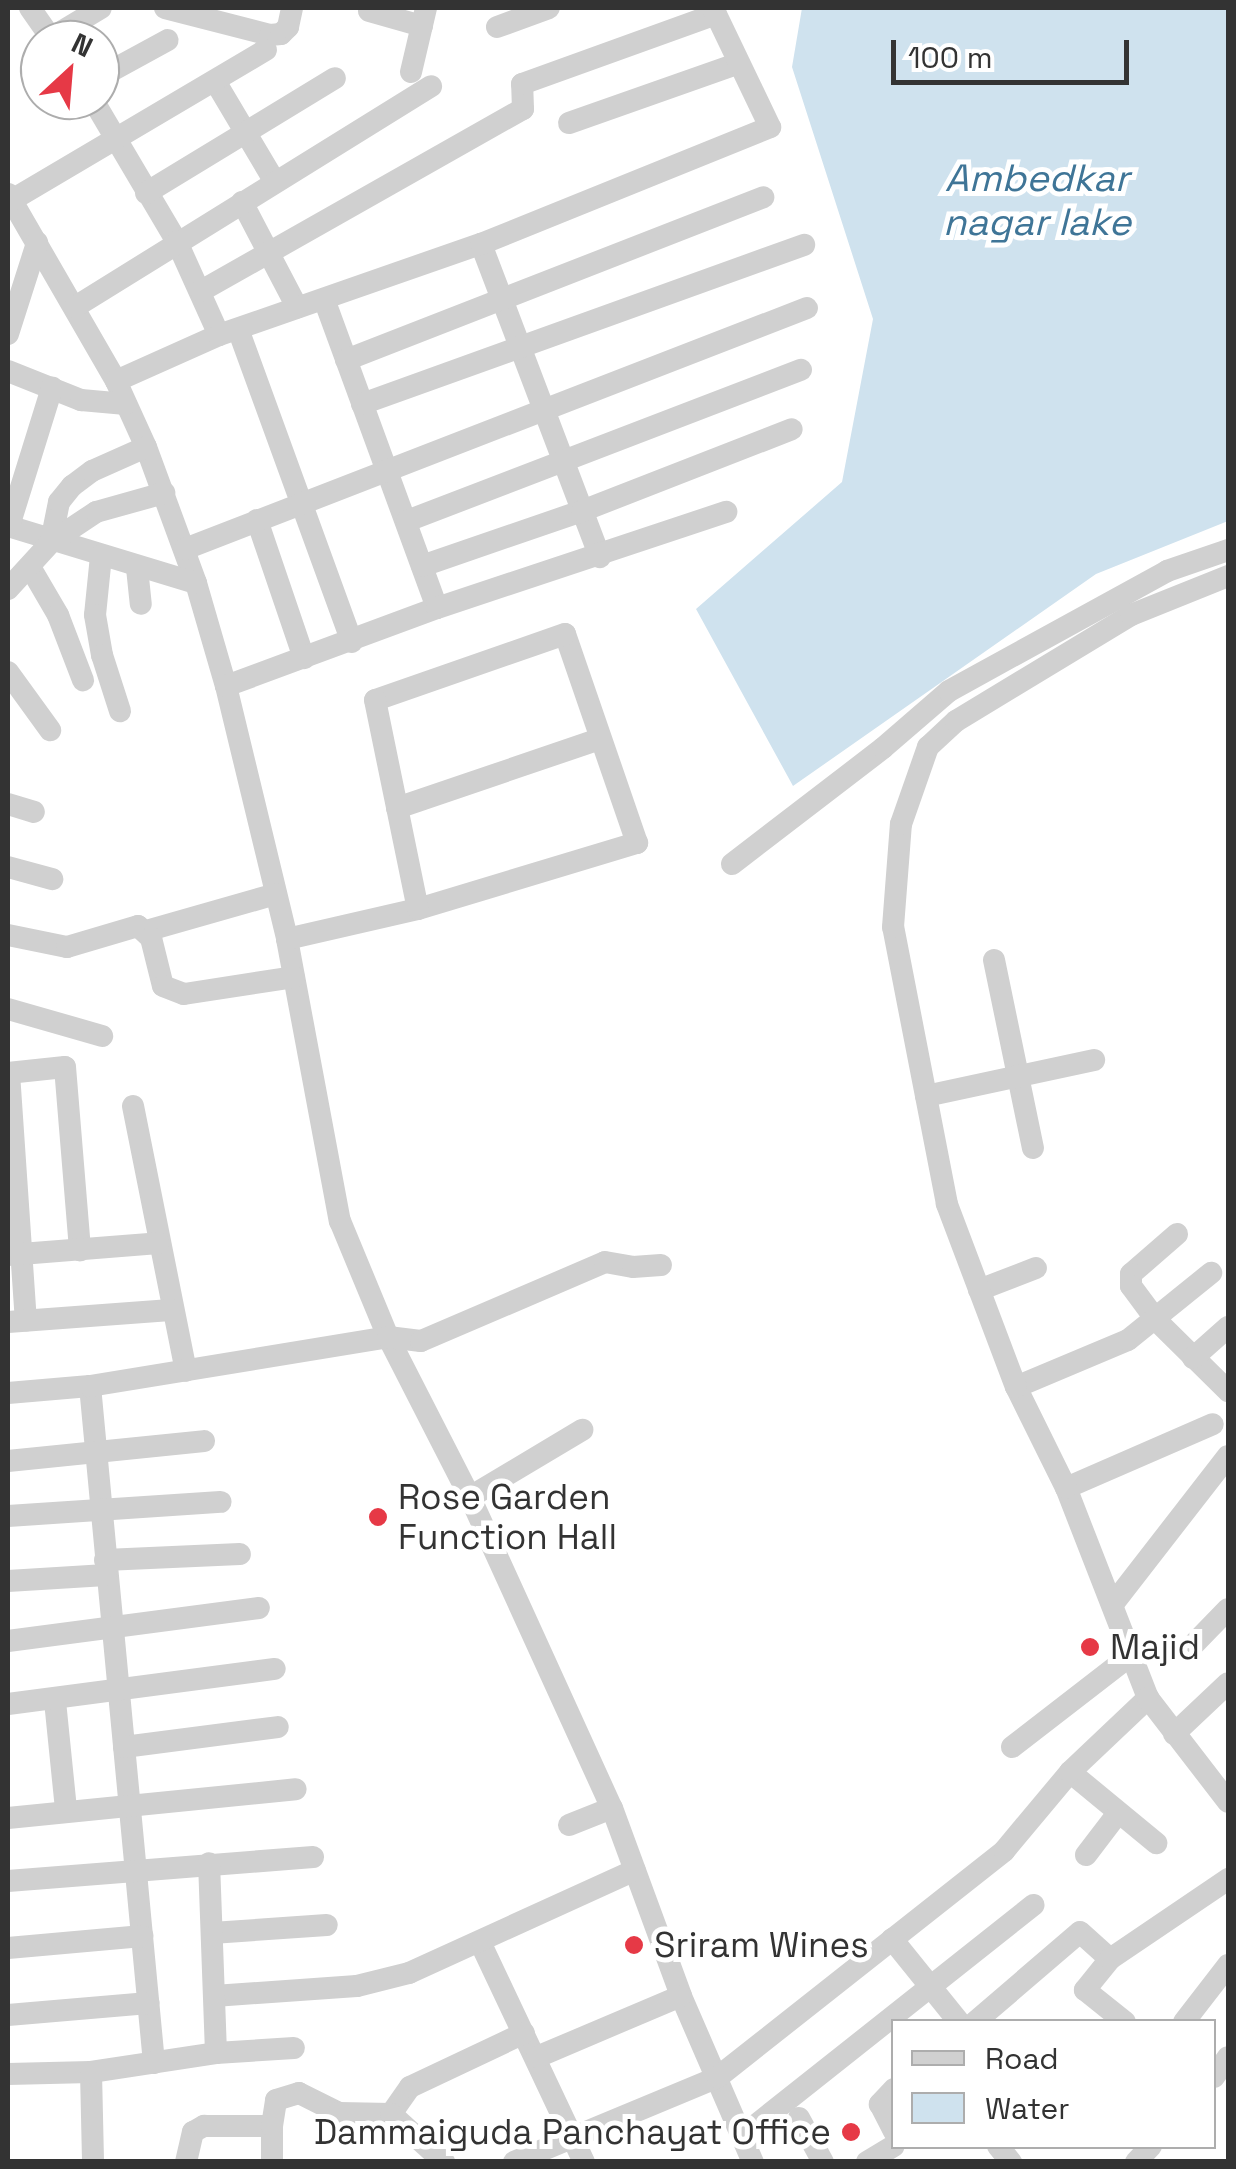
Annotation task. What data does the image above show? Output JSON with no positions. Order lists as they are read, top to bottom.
{
  "water": ["Ambedkar nagar lake"],
  "places": [
    "Rose Garden Function Hall",
    "Majid",
    "Sriram Wines",
    "Dammaiguda Panchayat Office"
  ],
  "legend": ["Road", "Water"],
  "scale_bar": "100 m",
  "north": "top right"
}
